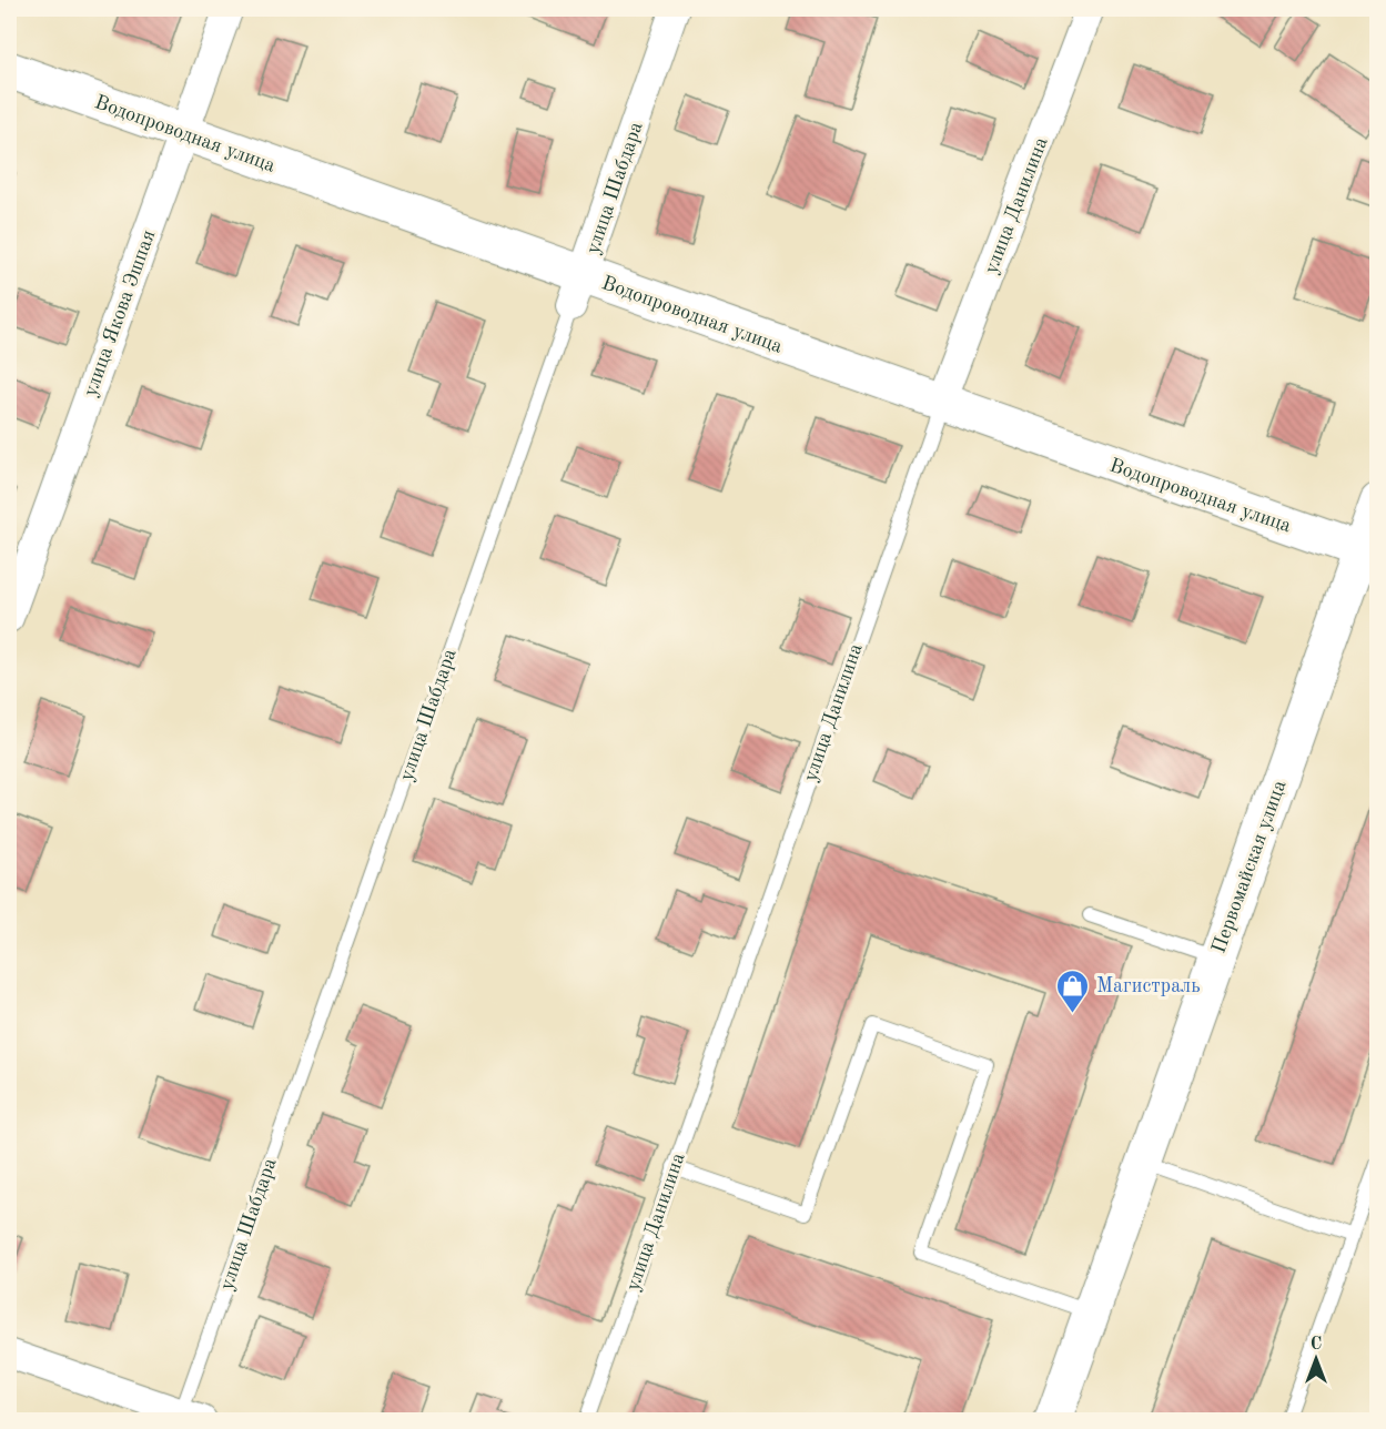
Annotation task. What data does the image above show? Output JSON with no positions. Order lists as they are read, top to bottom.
{
  "streets": {
    "main road": ["Водопроводная улица", "Первомайская улица"],
    "street": ["улица Шабдара", "улица Данилина", "улица Якова Эшпая"]
  },
  "crossings": [
    ["Водопроводная улица", "улица Шабдара"],
    ["Водопроводная улица", "улица Данилина"],
    ["Водопроводная улица", "улица Якова Эшпая"],
    ["Водопроводная улица", "Первомайская улица"]
  ],
  "places": {
    "shop": ["Магистраль"]
  },
  "north": "top"
}
